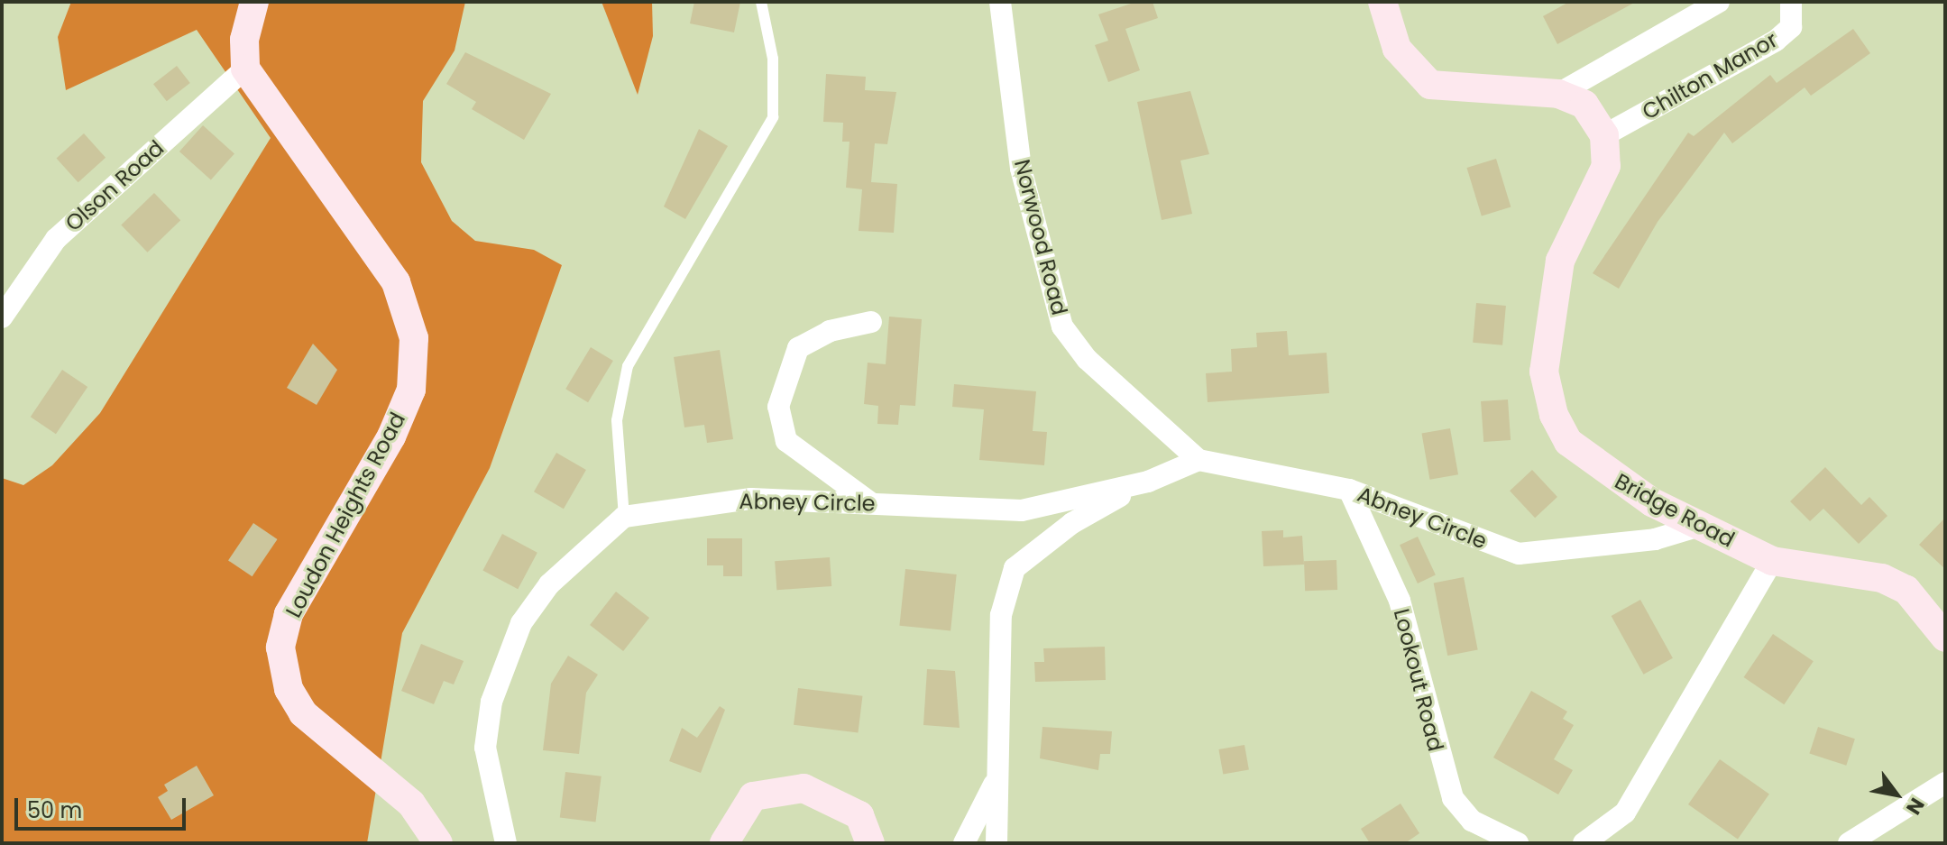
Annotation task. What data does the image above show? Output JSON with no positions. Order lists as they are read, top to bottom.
{
  "streets": {
    "street": [
      "Chilton Manor",
      "Olson Road",
      "Norwood Road",
      "Abney Circle",
      "Bridge Road",
      "Loudon Heights Road",
      "Lookout Road"
    ]
  },
  "crossings": [
    ["Chilton Manor", "Bridge Road"],
    ["Olson Road", "Loudon Heights Road"],
    ["Norwood Road", "Abney Circle"],
    ["Abney Circle", "Bridge Road"],
    ["Abney Circle", "Lookout Road"]
  ],
  "scale_bar": "50 m",
  "north": "bottom right"
}
